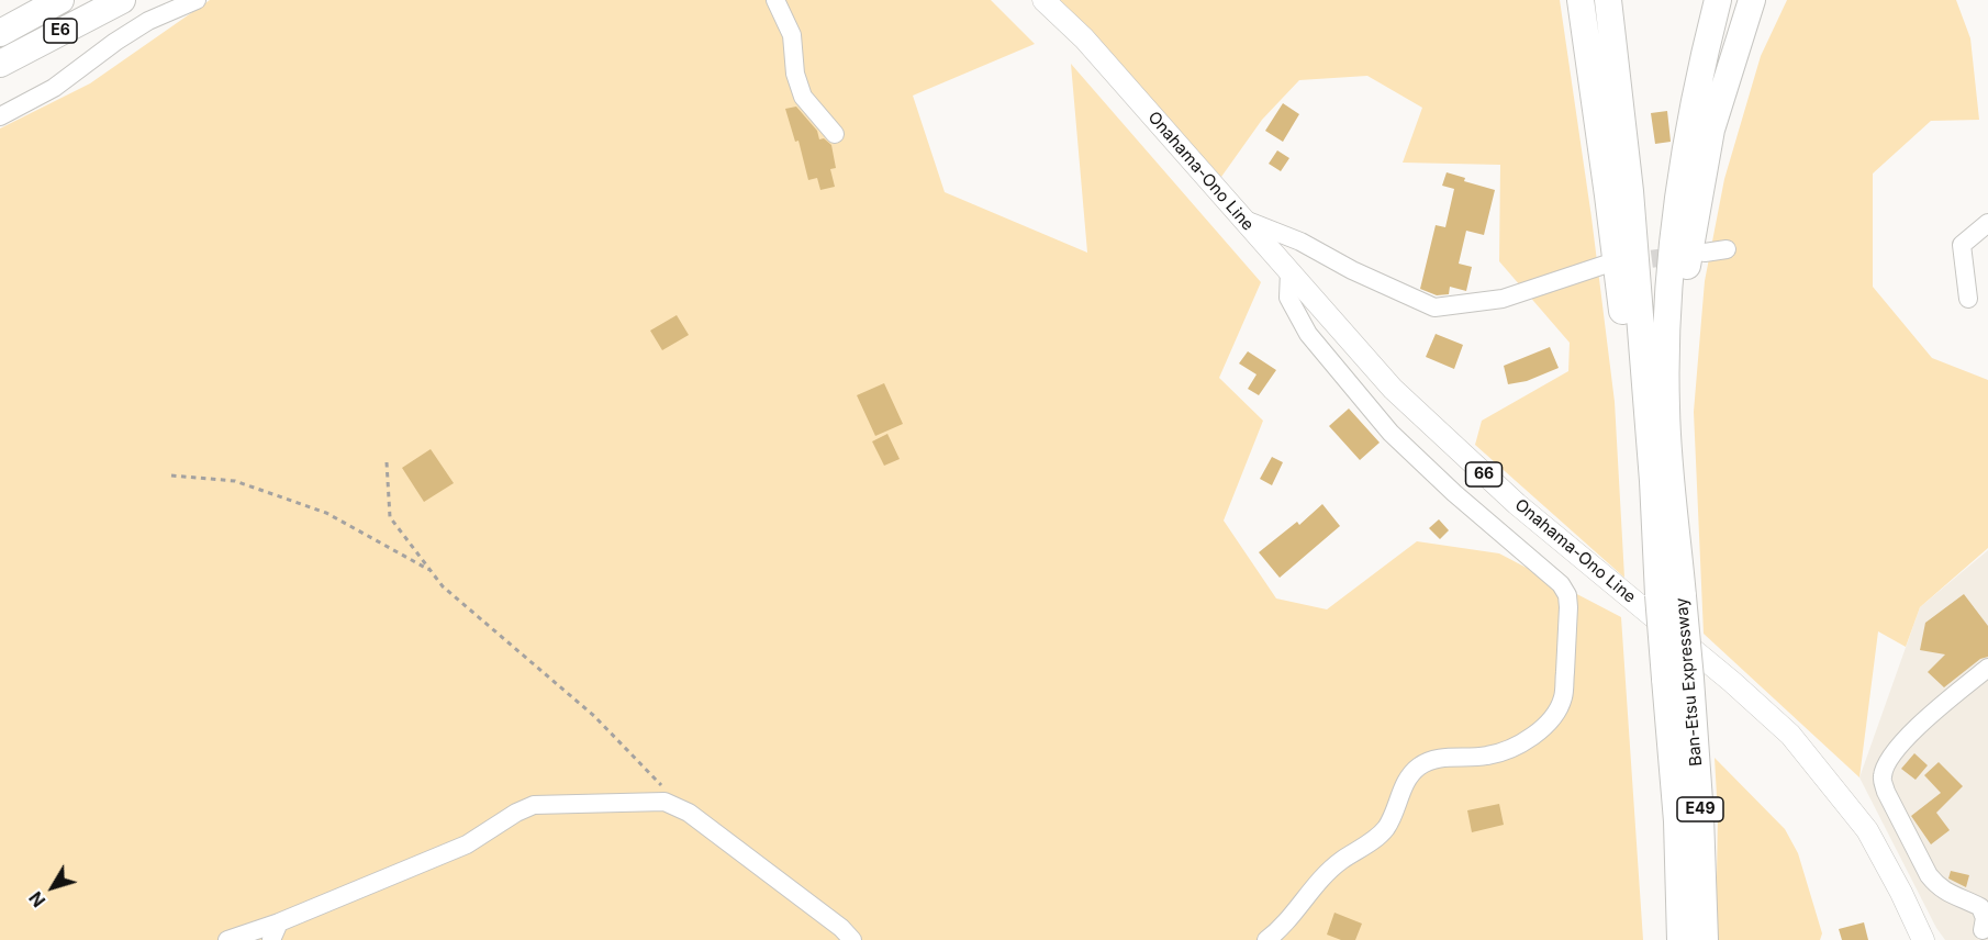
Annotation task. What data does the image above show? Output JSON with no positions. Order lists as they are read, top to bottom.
{
  "streets": {
    "highway": ["E6", "Ban-Etsu Expressway", "E49"],
    "main road": ["Onahama-Ono Line", "66"]
  },
  "north": "bottom left"
}
